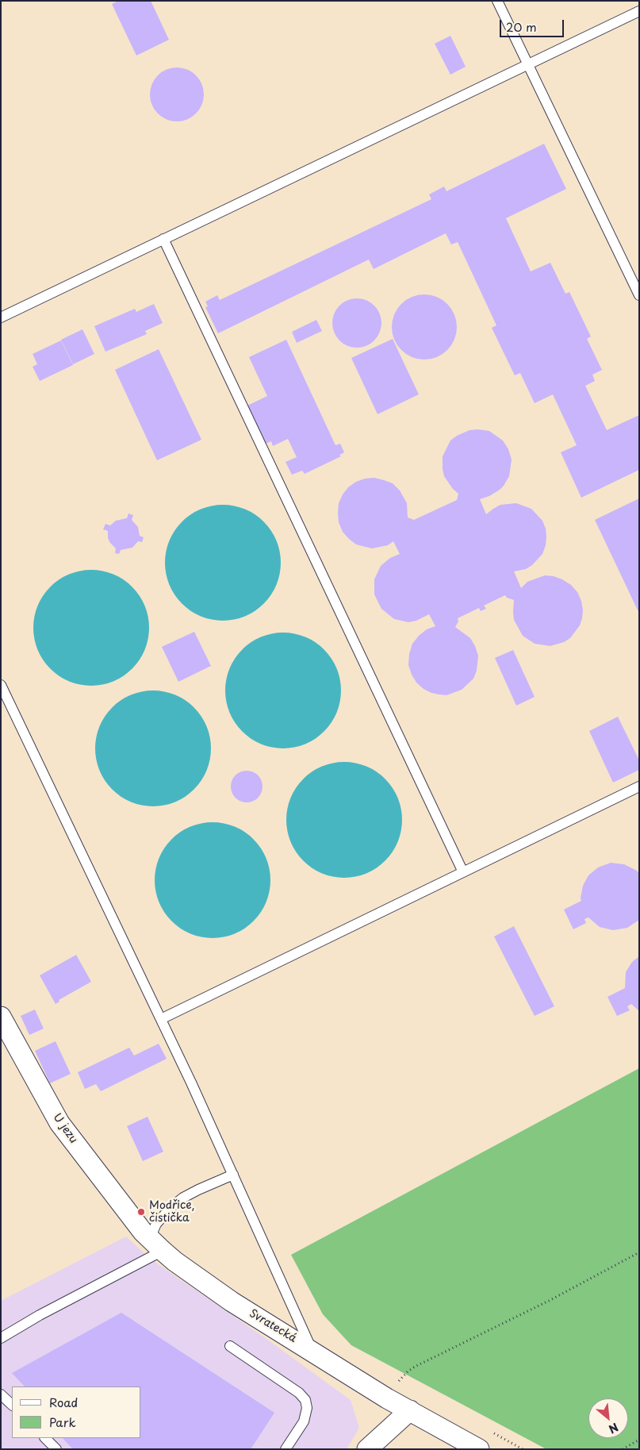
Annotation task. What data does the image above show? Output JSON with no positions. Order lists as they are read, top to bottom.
{
  "streets": {
    "street": ["U jezu", "Svratecká"]
  },
  "crossings": [
    ["U jezu", "Svratecká"]
  ],
  "places": ["Modřice, čistička"],
  "legend": ["Road", "Park"],
  "scale_bar": "20 m",
  "north": "bottom right"
}
